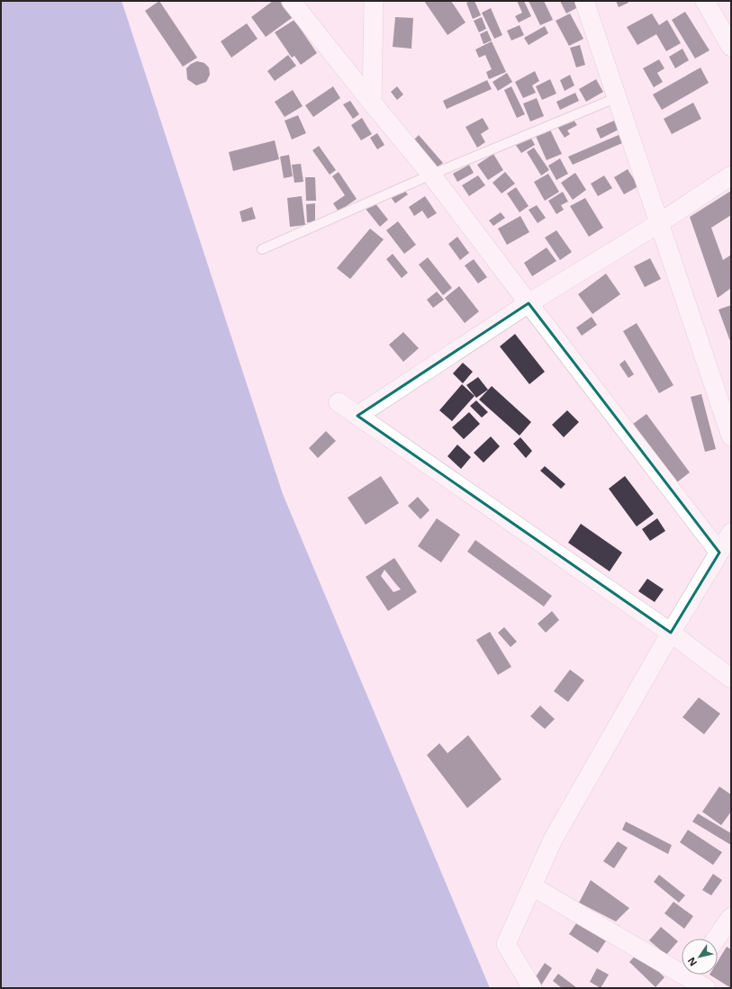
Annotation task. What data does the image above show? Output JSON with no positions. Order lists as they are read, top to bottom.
{
  "north": "bottom left"
}
